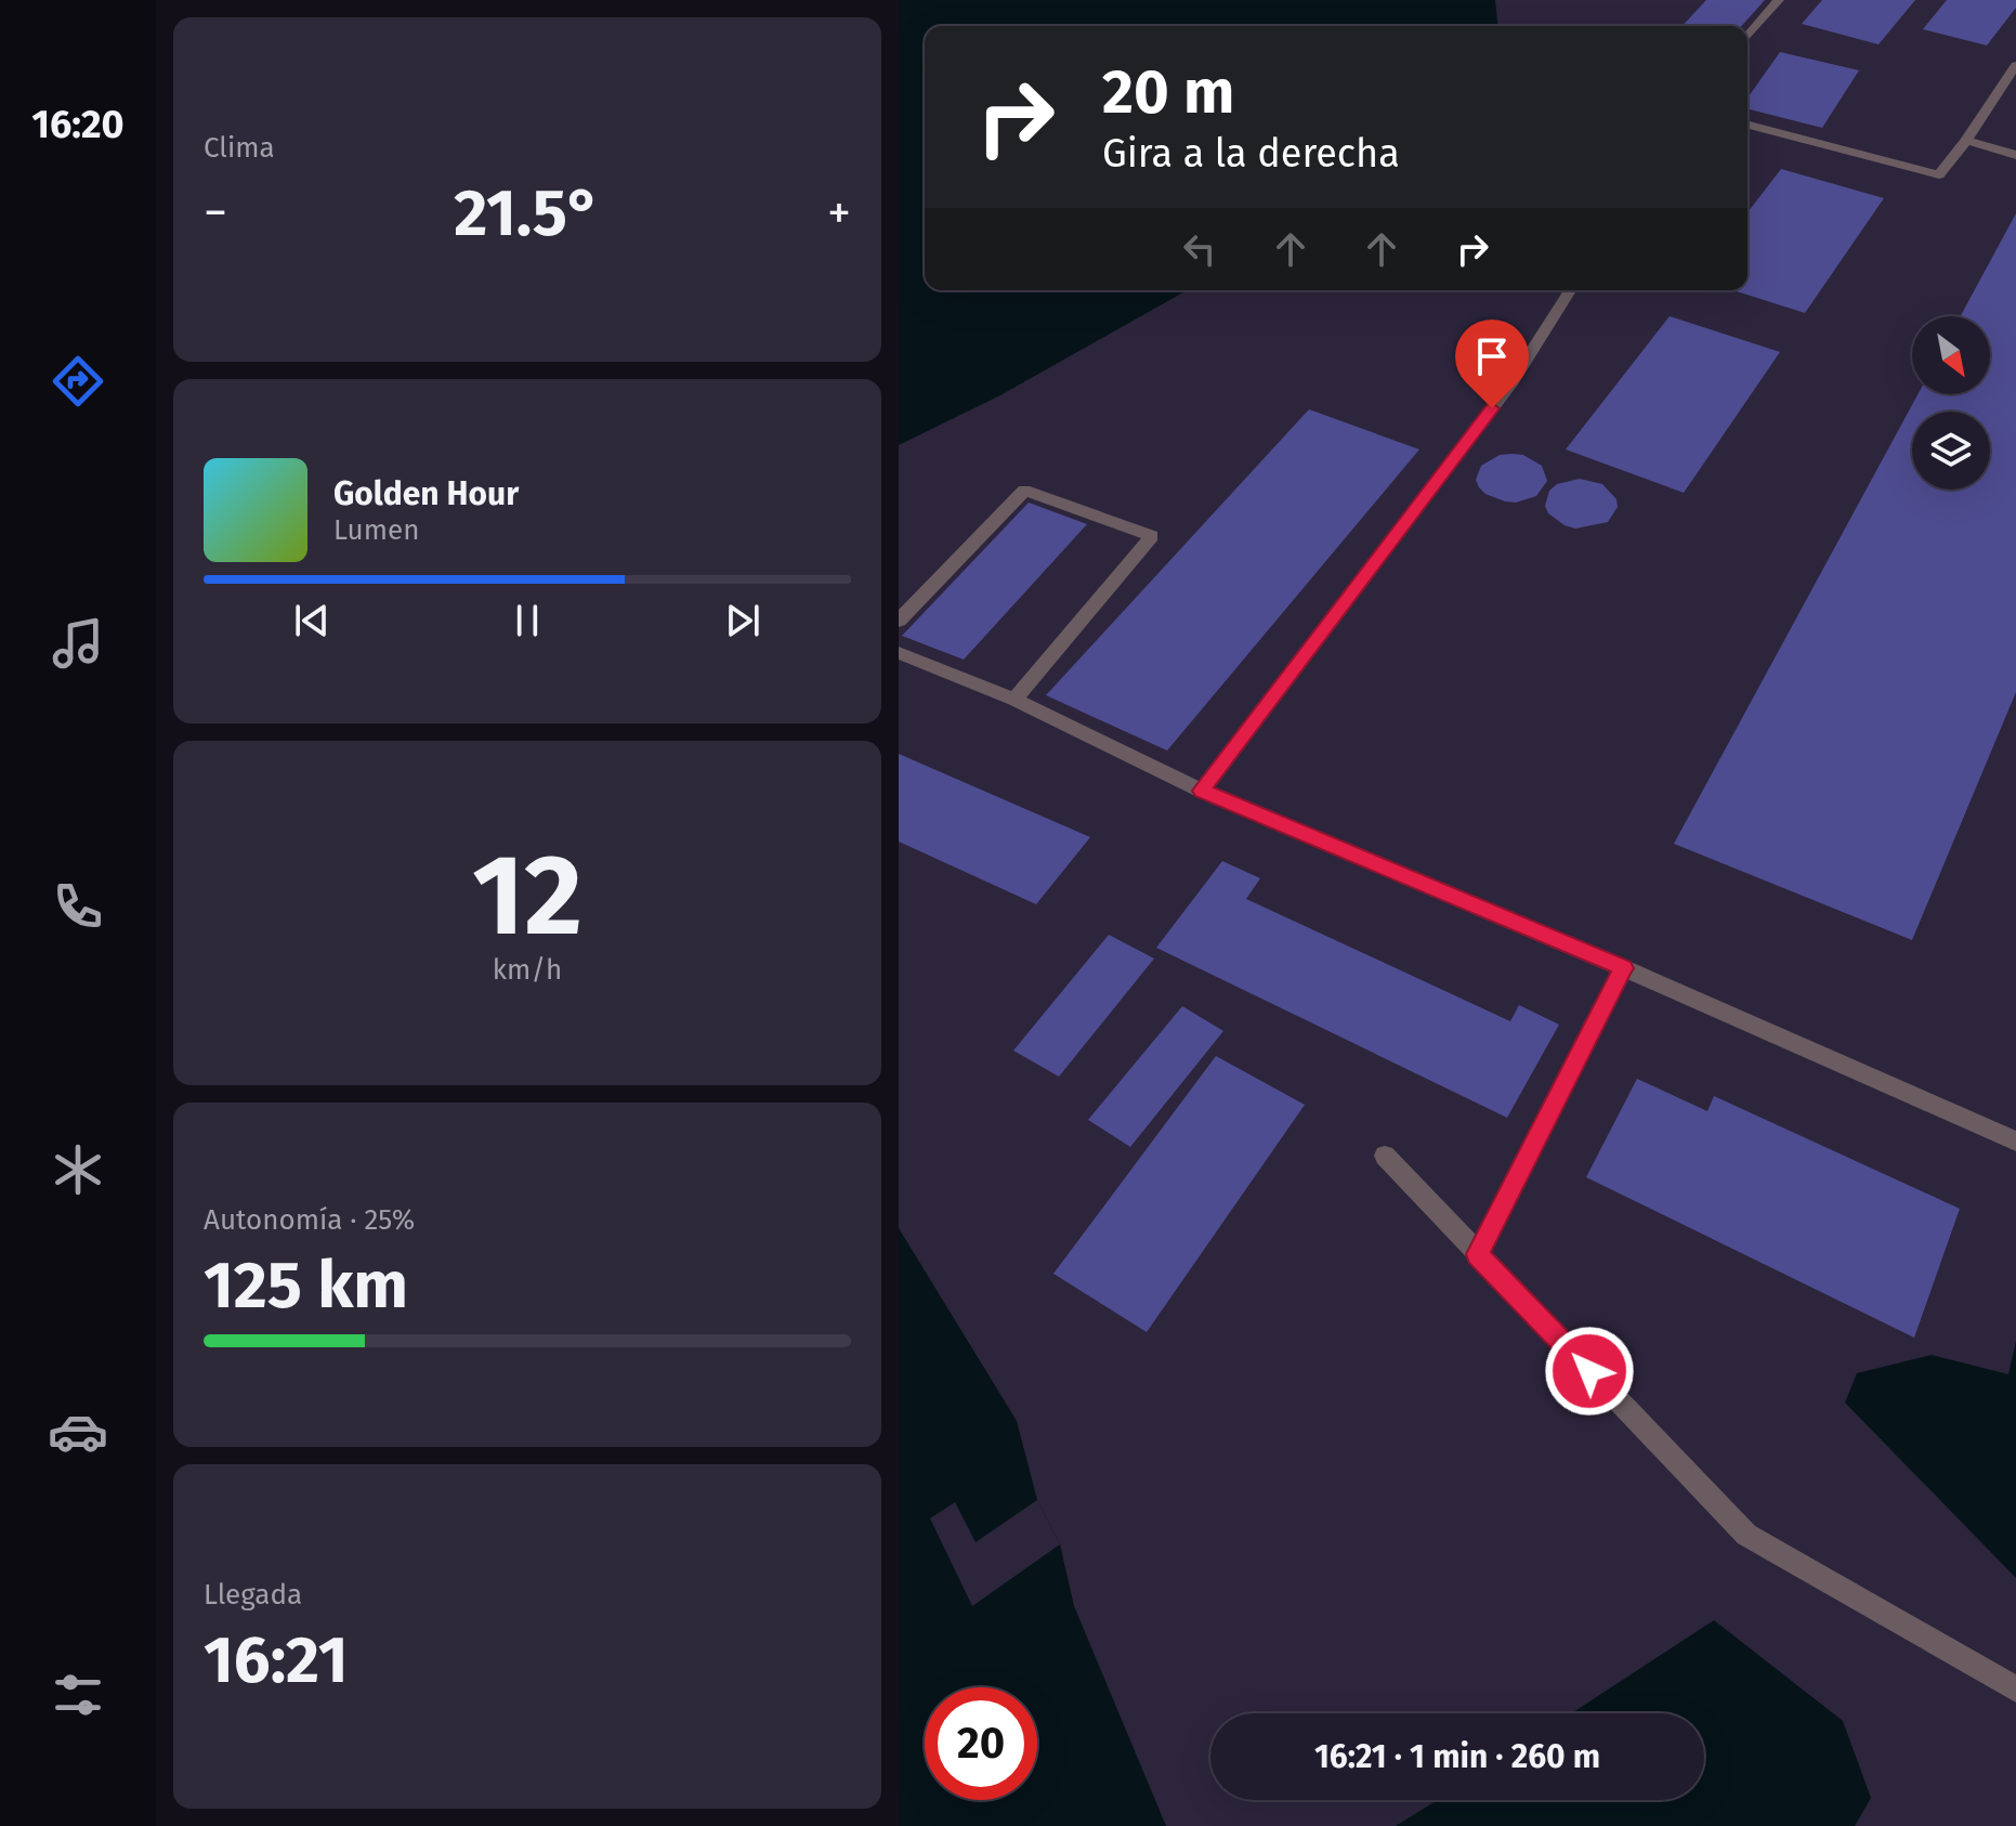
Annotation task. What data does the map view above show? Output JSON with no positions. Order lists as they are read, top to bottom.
{
  "north": "bottom right",
  "page": {
    "tabs": "16:20",
    "tile": [
      "Clima",
      ["12", "km/h"],
      ["Autonomía · 25%", "125 km"],
      ["Llegada", "16:21"]
    ],
    "turn": ["20 m", "Gira a la derecha"],
    "heat": ["−", "21.5°", "+"],
    "song": ["Golden Hour", "Lumen"],
    "limit": "20",
    "trip": "16:21 · 1 min · 260 m"
  }
}
